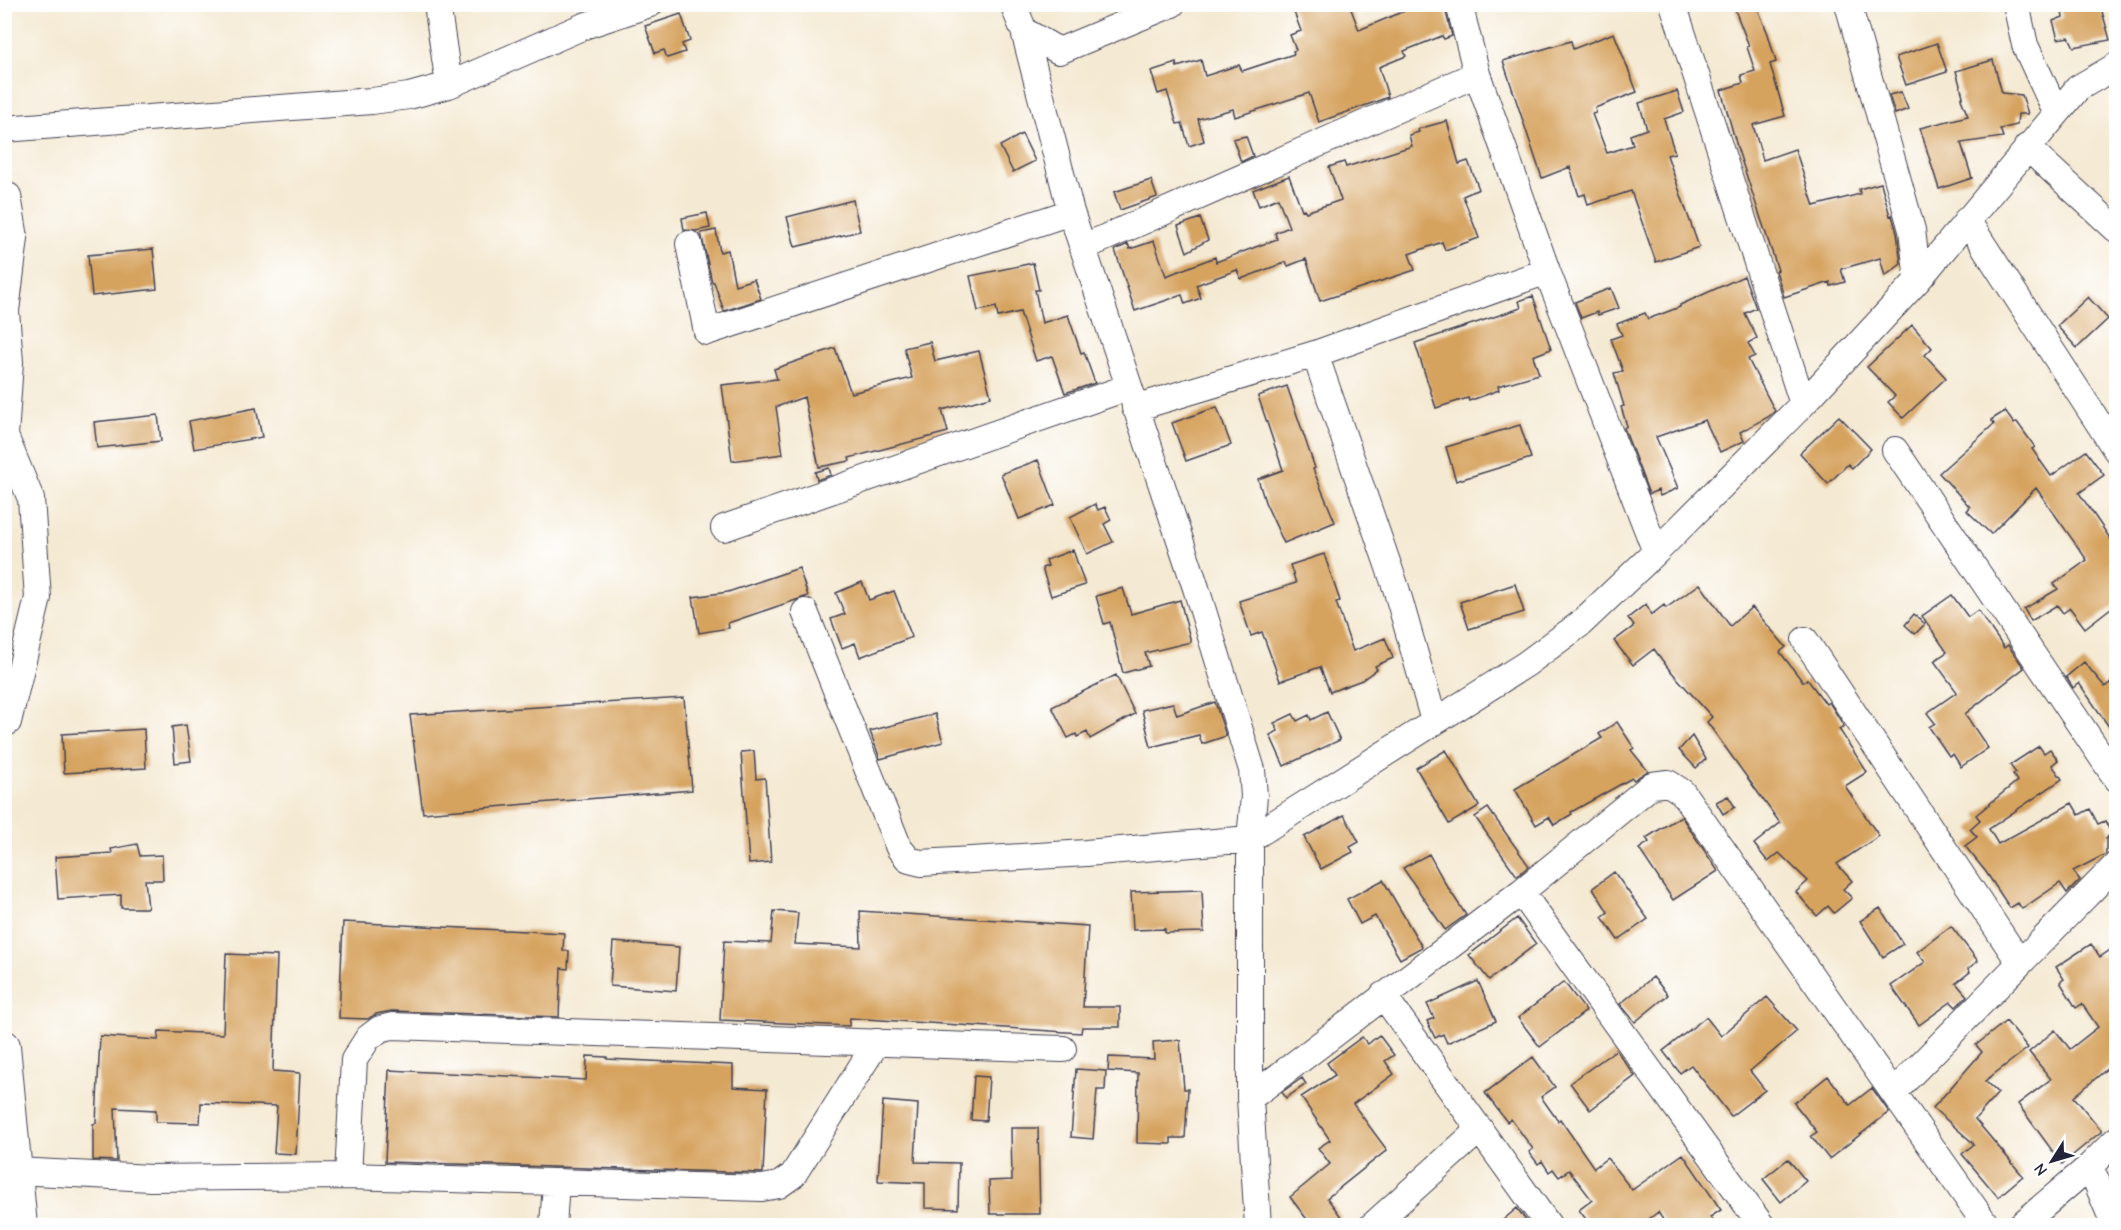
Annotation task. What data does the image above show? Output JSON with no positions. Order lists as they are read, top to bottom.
{
  "north": "bottom left"
}
